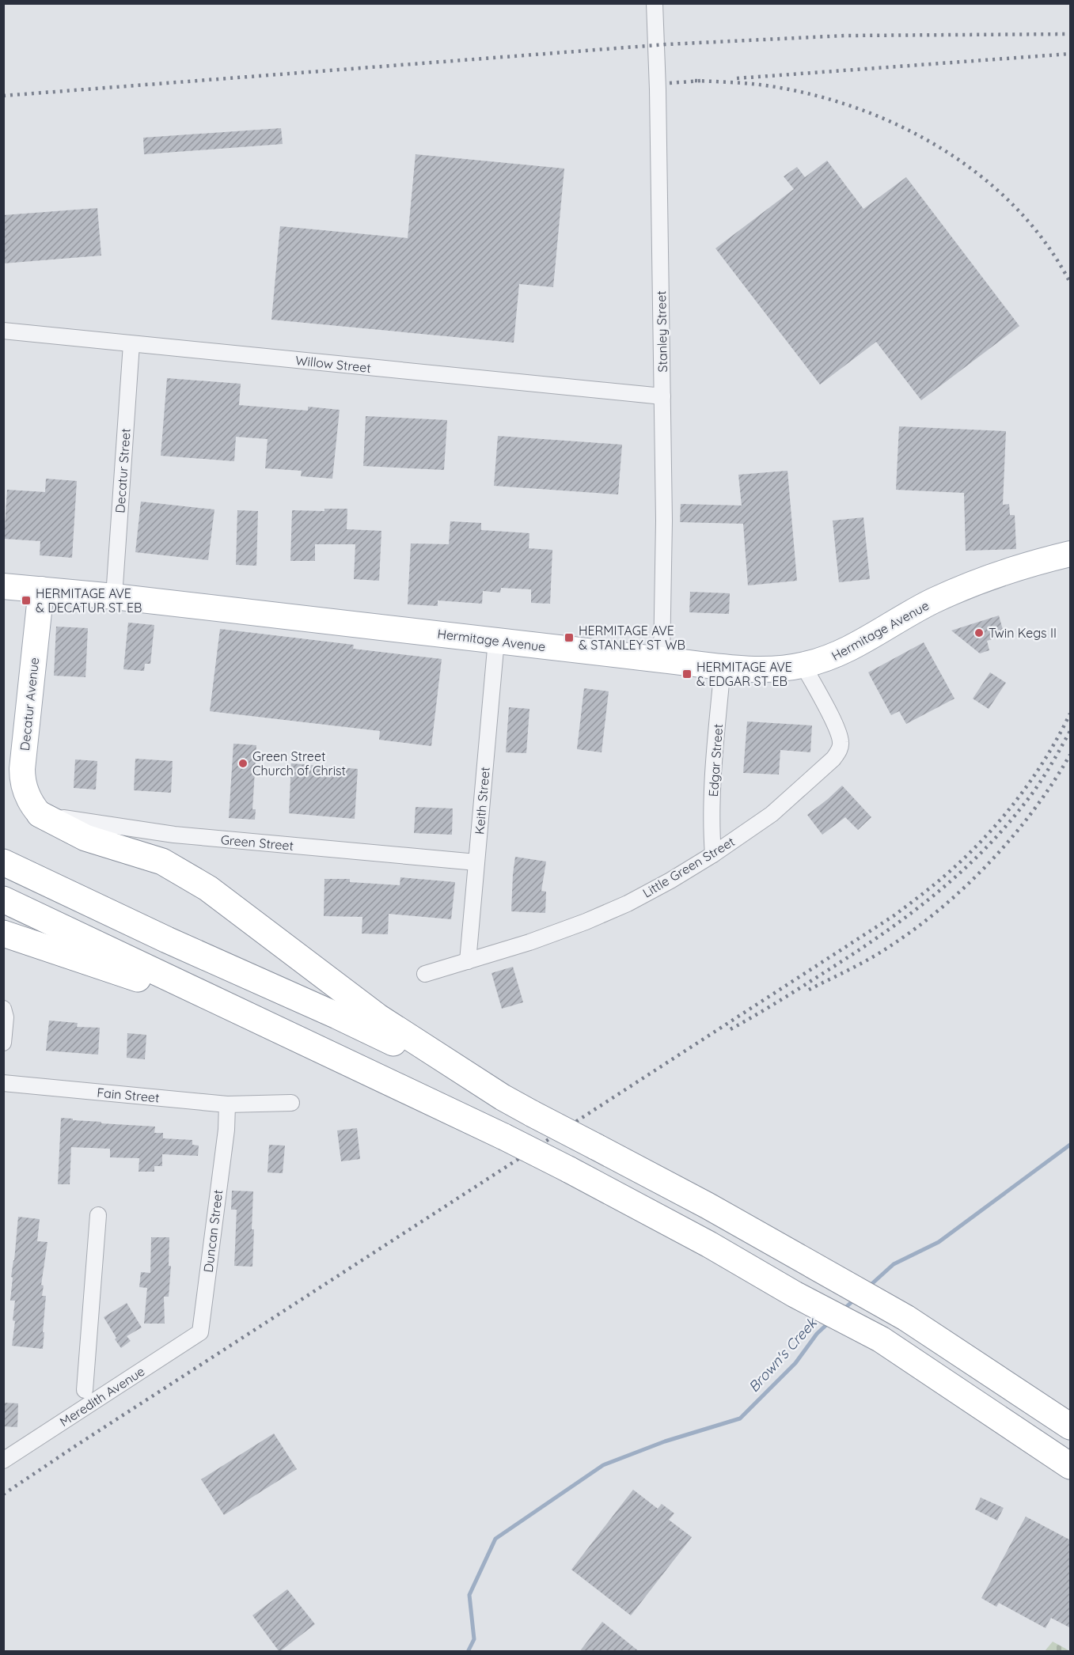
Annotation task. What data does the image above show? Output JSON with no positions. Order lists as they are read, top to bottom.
{
  "streets": {
    "main road": ["Hermitage Avenue", "Decatur Avenue"],
    "street": [
      "Stanley Street",
      "Willow Street",
      "Decatur Street",
      "Edgar Street",
      "Keith Street",
      "Green Street",
      "Little Green Street",
      "Fain Street",
      "Duncan Street",
      "Meredith Avenue"
    ]
  },
  "crossings": [
    ["Stanley Street", "Willow Street"],
    ["Stanley Street", "Hermitage Avenue"],
    ["Willow Street", "Decatur Street"],
    ["Decatur Street", "Hermitage Avenue"],
    ["Hermitage Avenue", "Decatur Avenue"],
    ["Hermitage Avenue", "Edgar Street"],
    ["Hermitage Avenue", "Keith Street"],
    ["Hermitage Avenue", "Little Green Street"],
    ["Decatur Avenue", "Green Street"],
    ["Edgar Street", "Little Green Street"],
    ["Keith Street", "Green Street"],
    ["Keith Street", "Little Green Street"],
    ["Fain Street", "Duncan Street"],
    ["Duncan Street", "Meredith Avenue"]
  ],
  "water": ["Brown's Creek"],
  "places": {
    "transit": ["HERMITAGE AVE & DECATUR ST EB", "HERMITAGE AVE & STANLEY ST WB", "HERMITAGE AVE & EDGAR ST EB"],
    "other": ["Twin Kegs II", "Green Street Church of Christ"]
  }
}
